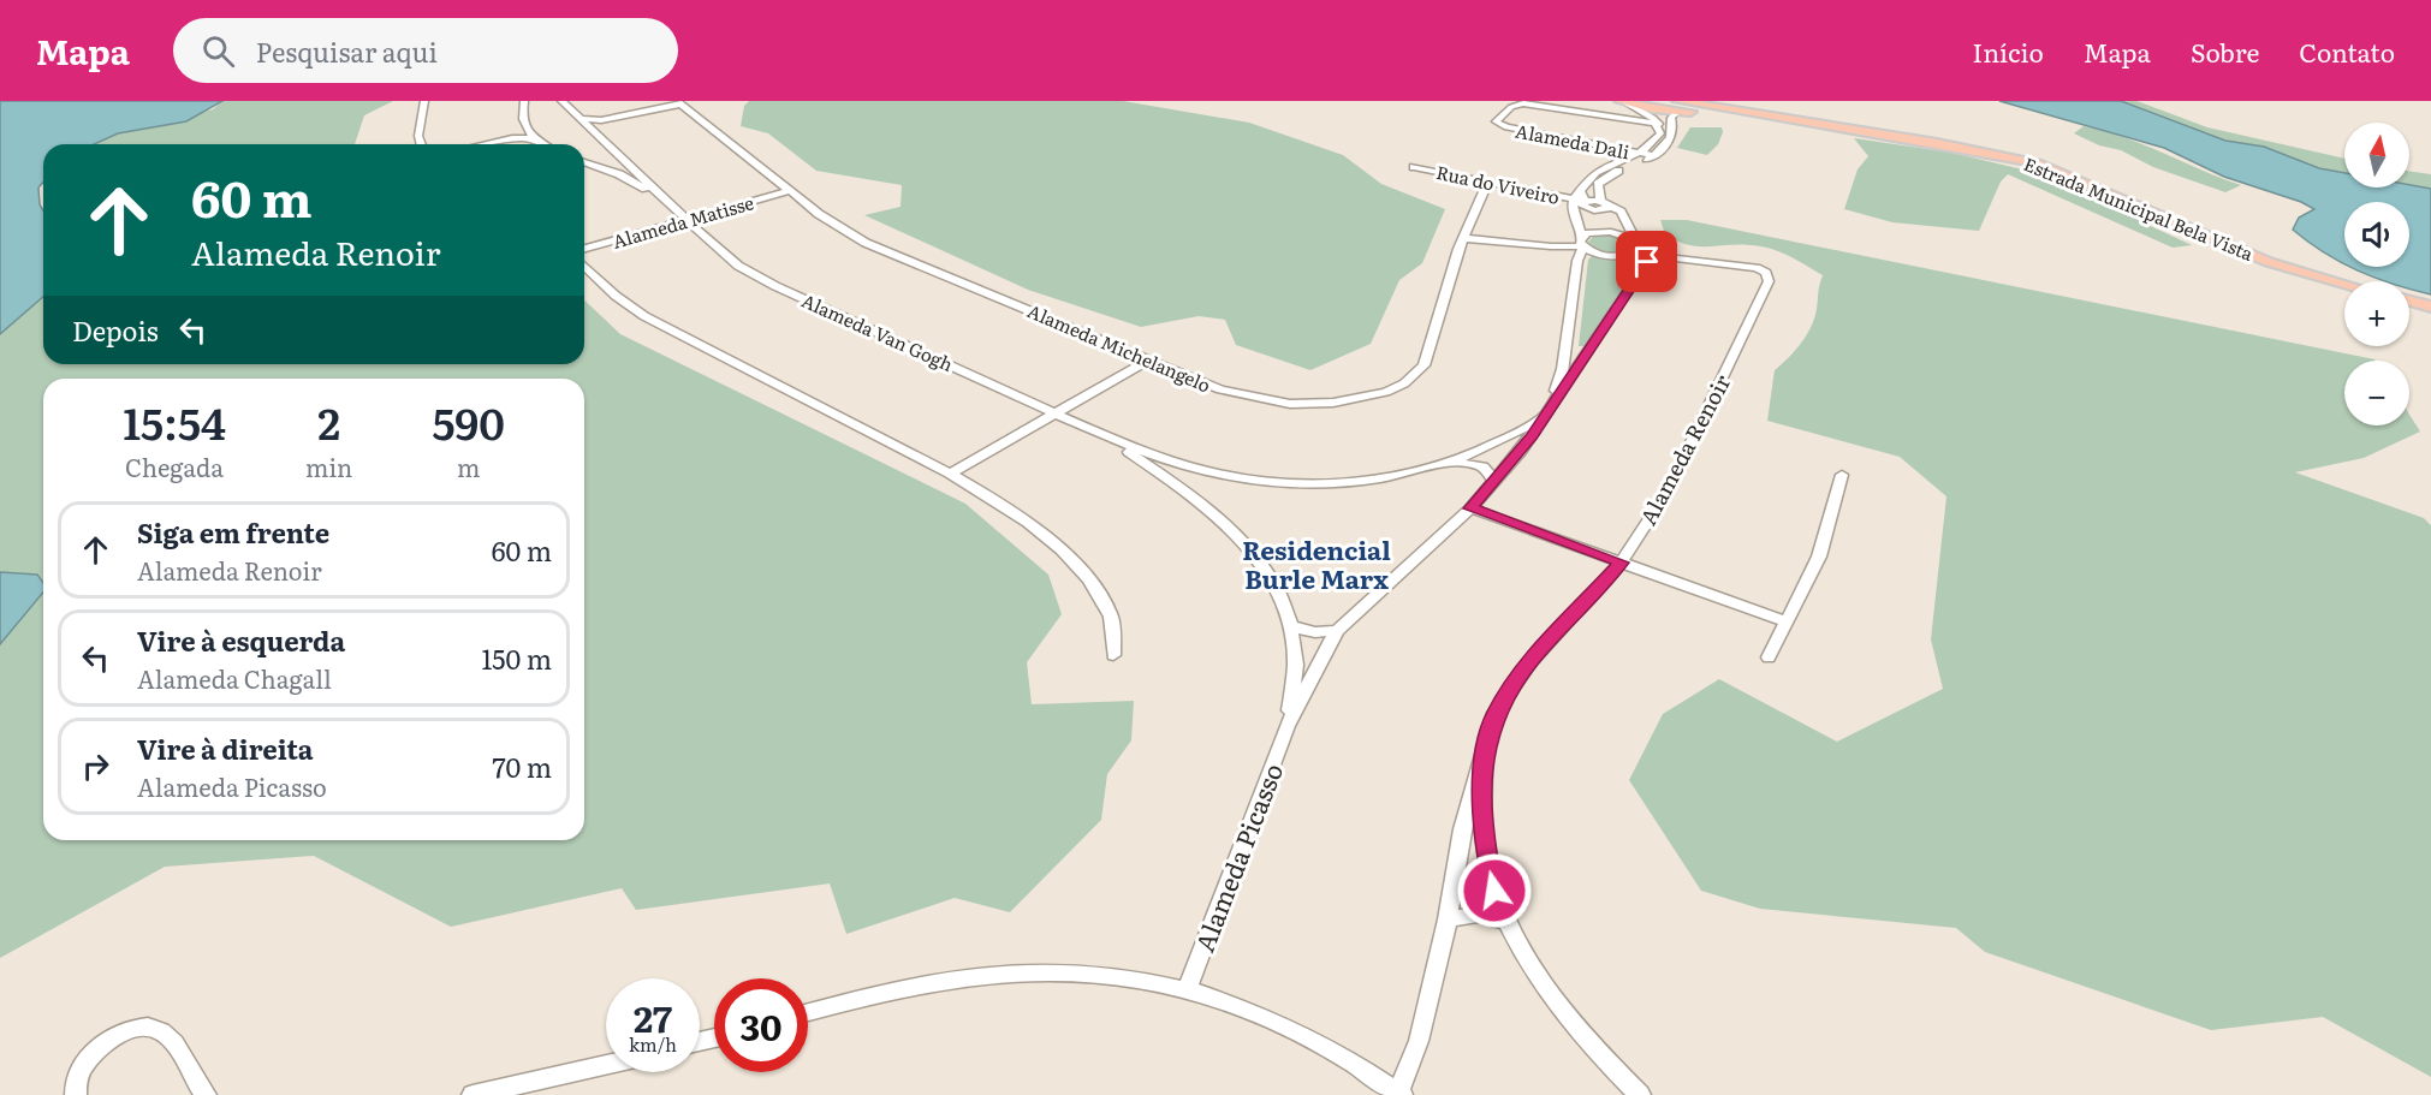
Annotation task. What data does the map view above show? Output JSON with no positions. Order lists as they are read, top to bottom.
{
  "streets": {
    "main road": ["Estrada Municipal Bela Vista"],
    "street": [
      "Alameda Dali",
      "Rua do Viveiro",
      "Alameda Matisse",
      "Alameda Van Gogh",
      "Alameda Michelangelo",
      "Alameda Renoir",
      "Alameda Picasso"
    ]
  },
  "crossings": [
    ["Rua do Viveiro", "Alameda Picasso"],
    ["Alameda Matisse", "Alameda Van Gogh"],
    ["Alameda Matisse", "Alameda Michelangelo"],
    ["Alameda Van Gogh", "Alameda Picasso"],
    ["Alameda Renoir", "Alameda Picasso"]
  ],
  "districts": ["Residencial Burle Marx"],
  "north": "top",
  "page": {
    "header": "Mapa",
    "search": "Pesquisar aqui",
    "nav": [
      "Início",
      "Mapa",
      "Sobre",
      "Contato"
    ],
    "map_buttons": ["+", "−"],
    "turn": ["60 m", "Alameda Renoir"],
    "then": "Depois",
    "eta": [
      "15:54",
      "Chegada",
      "2",
      "min",
      "590",
      "m"
    ],
    "list": [
      {
        "name": "Siga em frente",
        "note": "Alameda Renoir",
        "value": "60 m"
      },
      {
        "name": "Vire à esquerda",
        "note": "Alameda Chagall",
        "value": "150 m"
      },
      {
        "name": "Vire à direita",
        "note": "Alameda Picasso",
        "value": "70 m"
      }
    ],
    "speed": "27 km/h",
    "limit": "30"
  }
}
